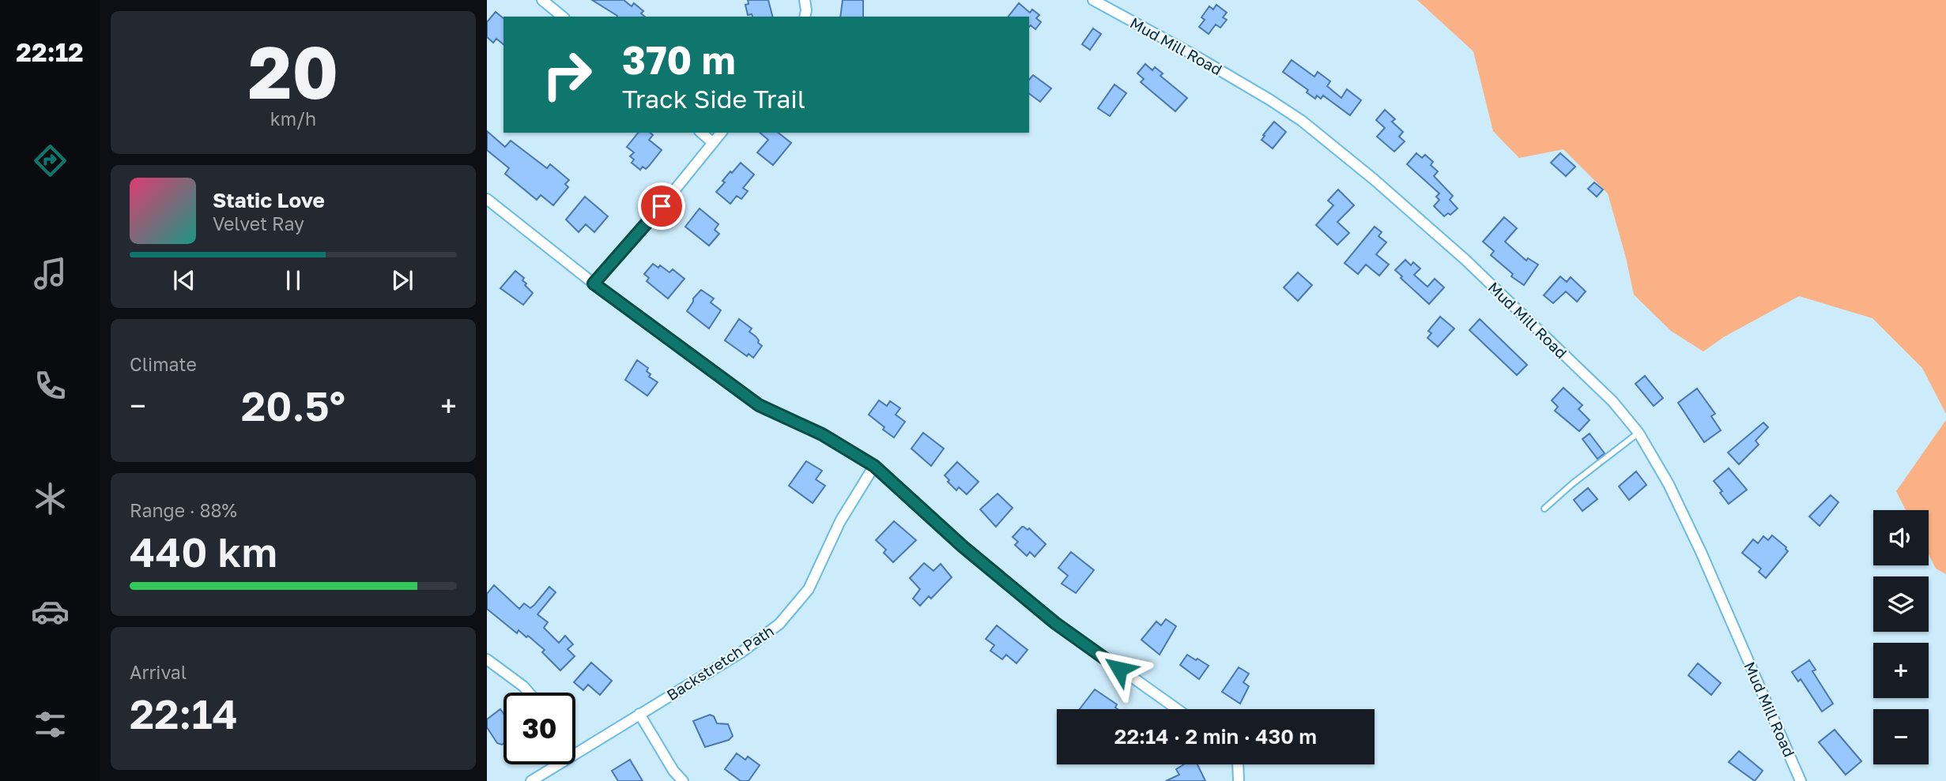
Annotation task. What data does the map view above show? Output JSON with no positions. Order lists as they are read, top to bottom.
{
  "streets": {
    "street": ["Mud Mill Road", "Backstretch Path"]
  },
  "page": {
    "tabs": "22:12",
    "tile": [
      ["20", "km/h"],
      "Climate",
      ["Range · 88%", "440 km"],
      ["Arrival", "22:14"]
    ],
    "turn": ["370 m", "Track Side Trail"],
    "song": ["Static Love", "Velvet Ray"],
    "heat": ["−", "20.5°", "+"],
    "map_buttons": ["+", "−"],
    "limit": "30",
    "trip": "22:14 · 2 min · 430 m"
  }
}
